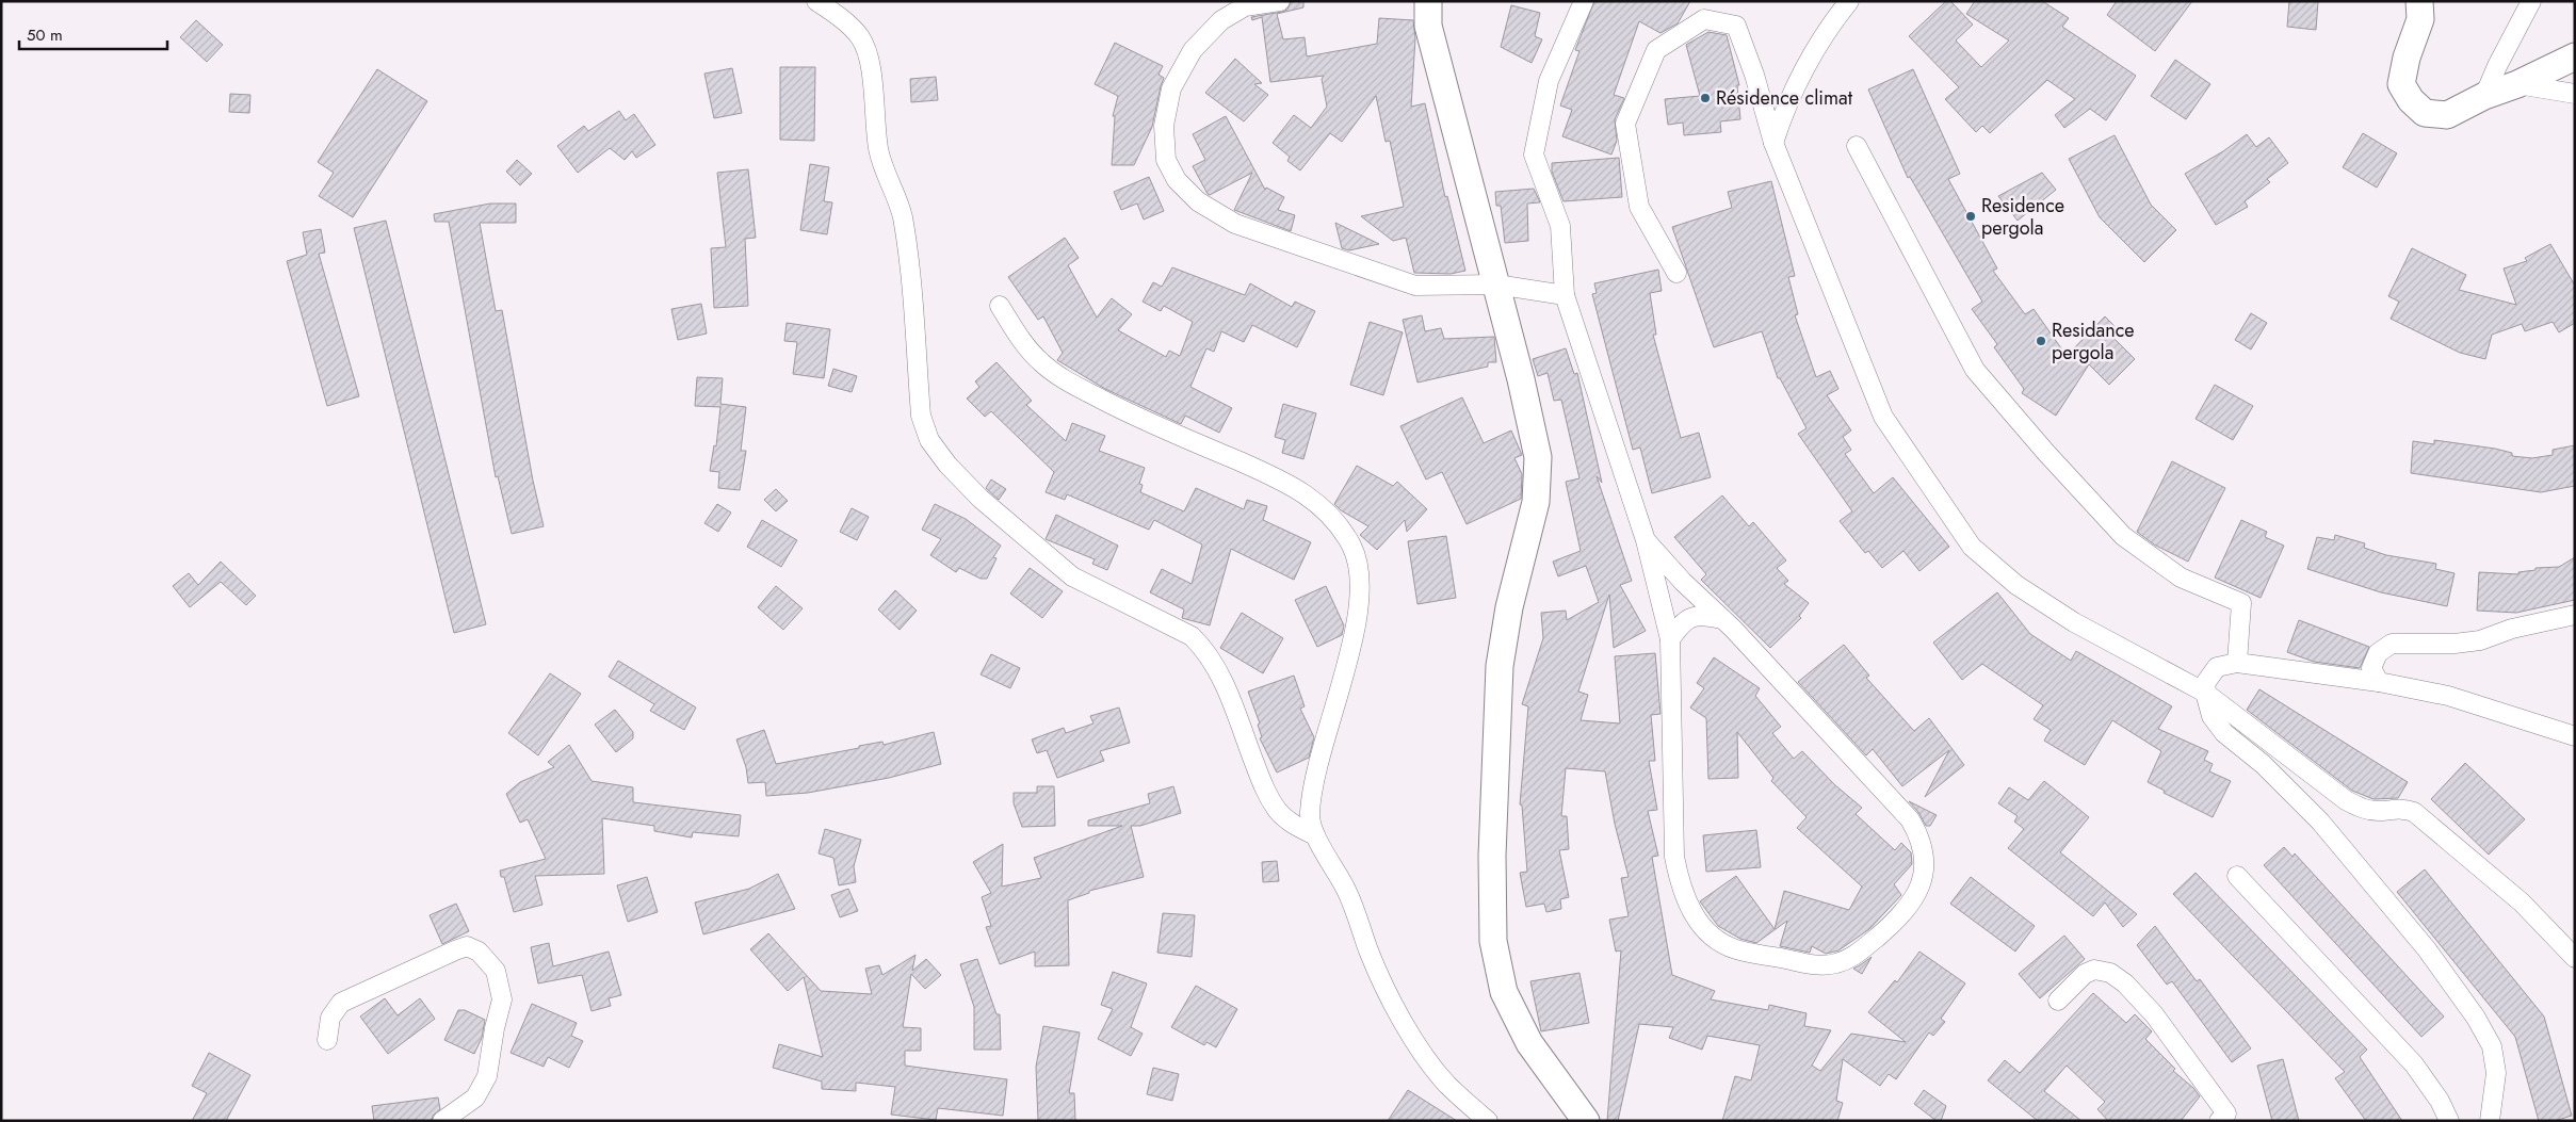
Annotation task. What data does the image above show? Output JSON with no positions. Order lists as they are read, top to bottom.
{
  "places": ["Résidence climat", "Residence pergola", "Residance pergola"],
  "scale_bar": "50 m"
}
